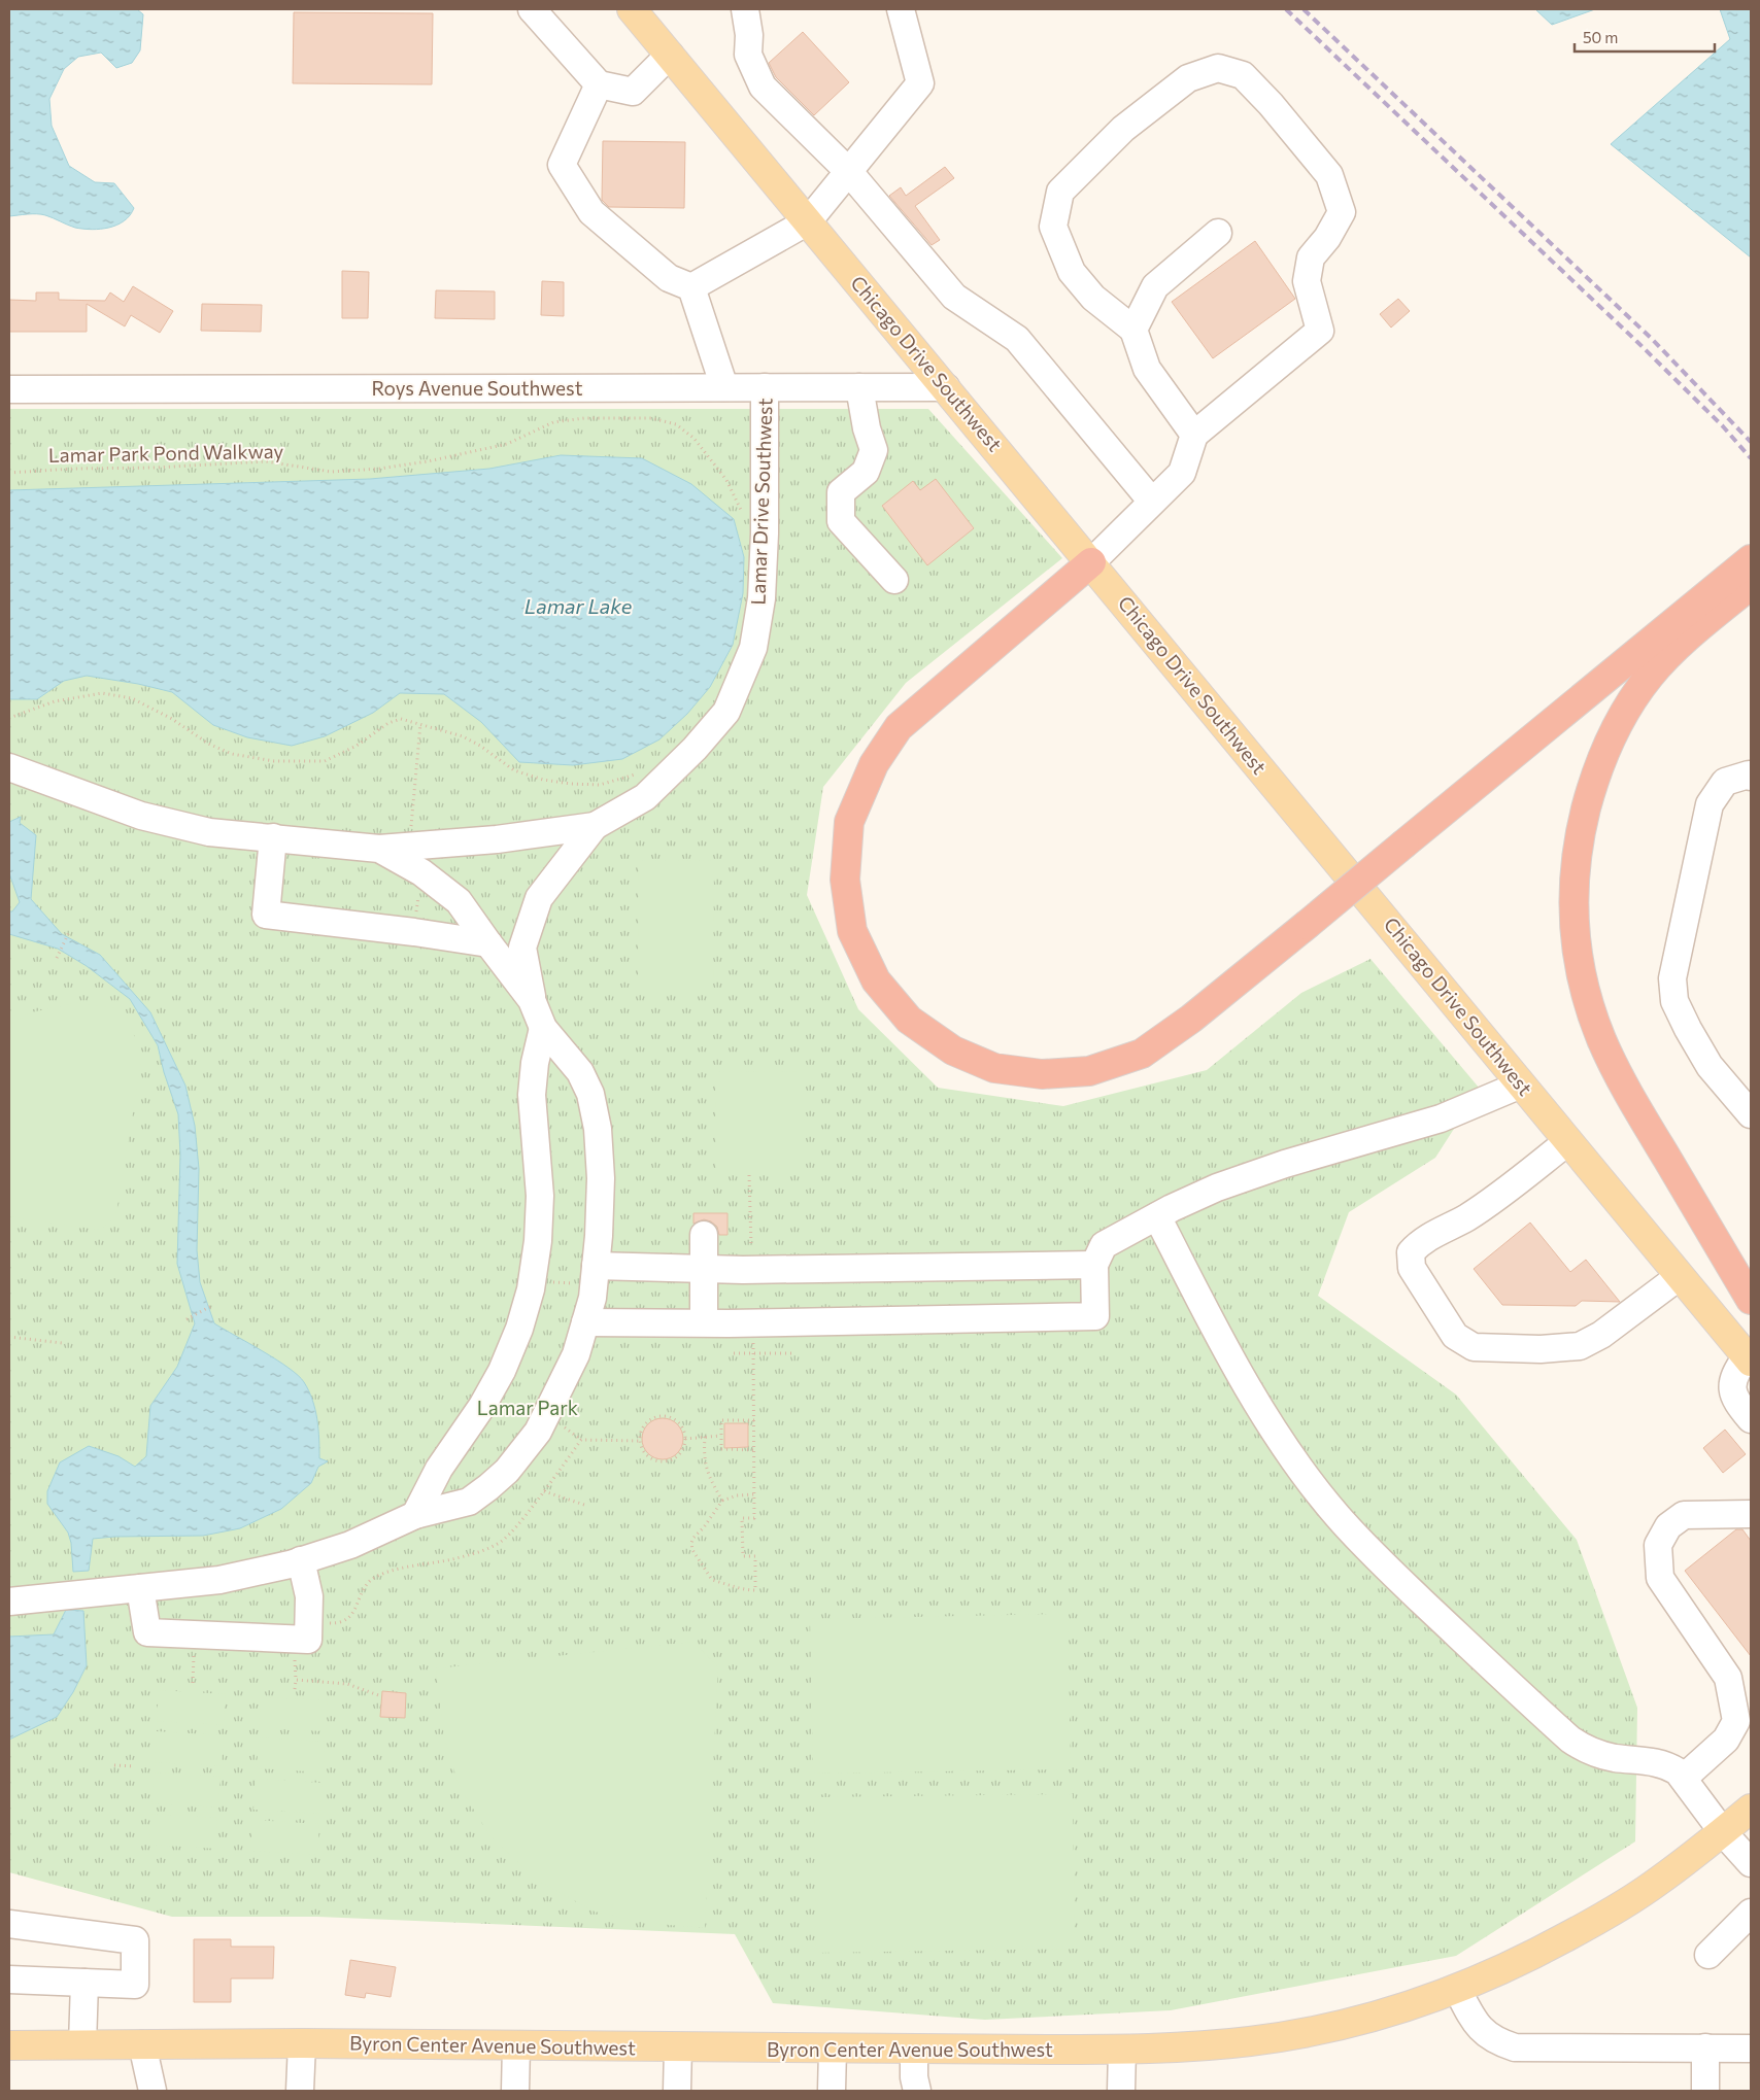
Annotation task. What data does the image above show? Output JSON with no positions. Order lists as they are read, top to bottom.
{
  "streets": {
    "main road": ["Chicago Drive Southwest", "Byron Center Avenue Southwest"],
    "street": ["Roys Avenue Southwest", "Lamar Drive Southwest"],
    "path": ["Lamar Park Pond Walkway"]
  },
  "crossings": [
    ["Chicago Drive Southwest", "Roys Avenue Southwest"],
    ["Roys Avenue Southwest", "Lamar Drive Southwest"]
  ],
  "water": ["Lamar Lake"],
  "parks": ["Lamar Park"],
  "scale_bar": "50 m"
}
